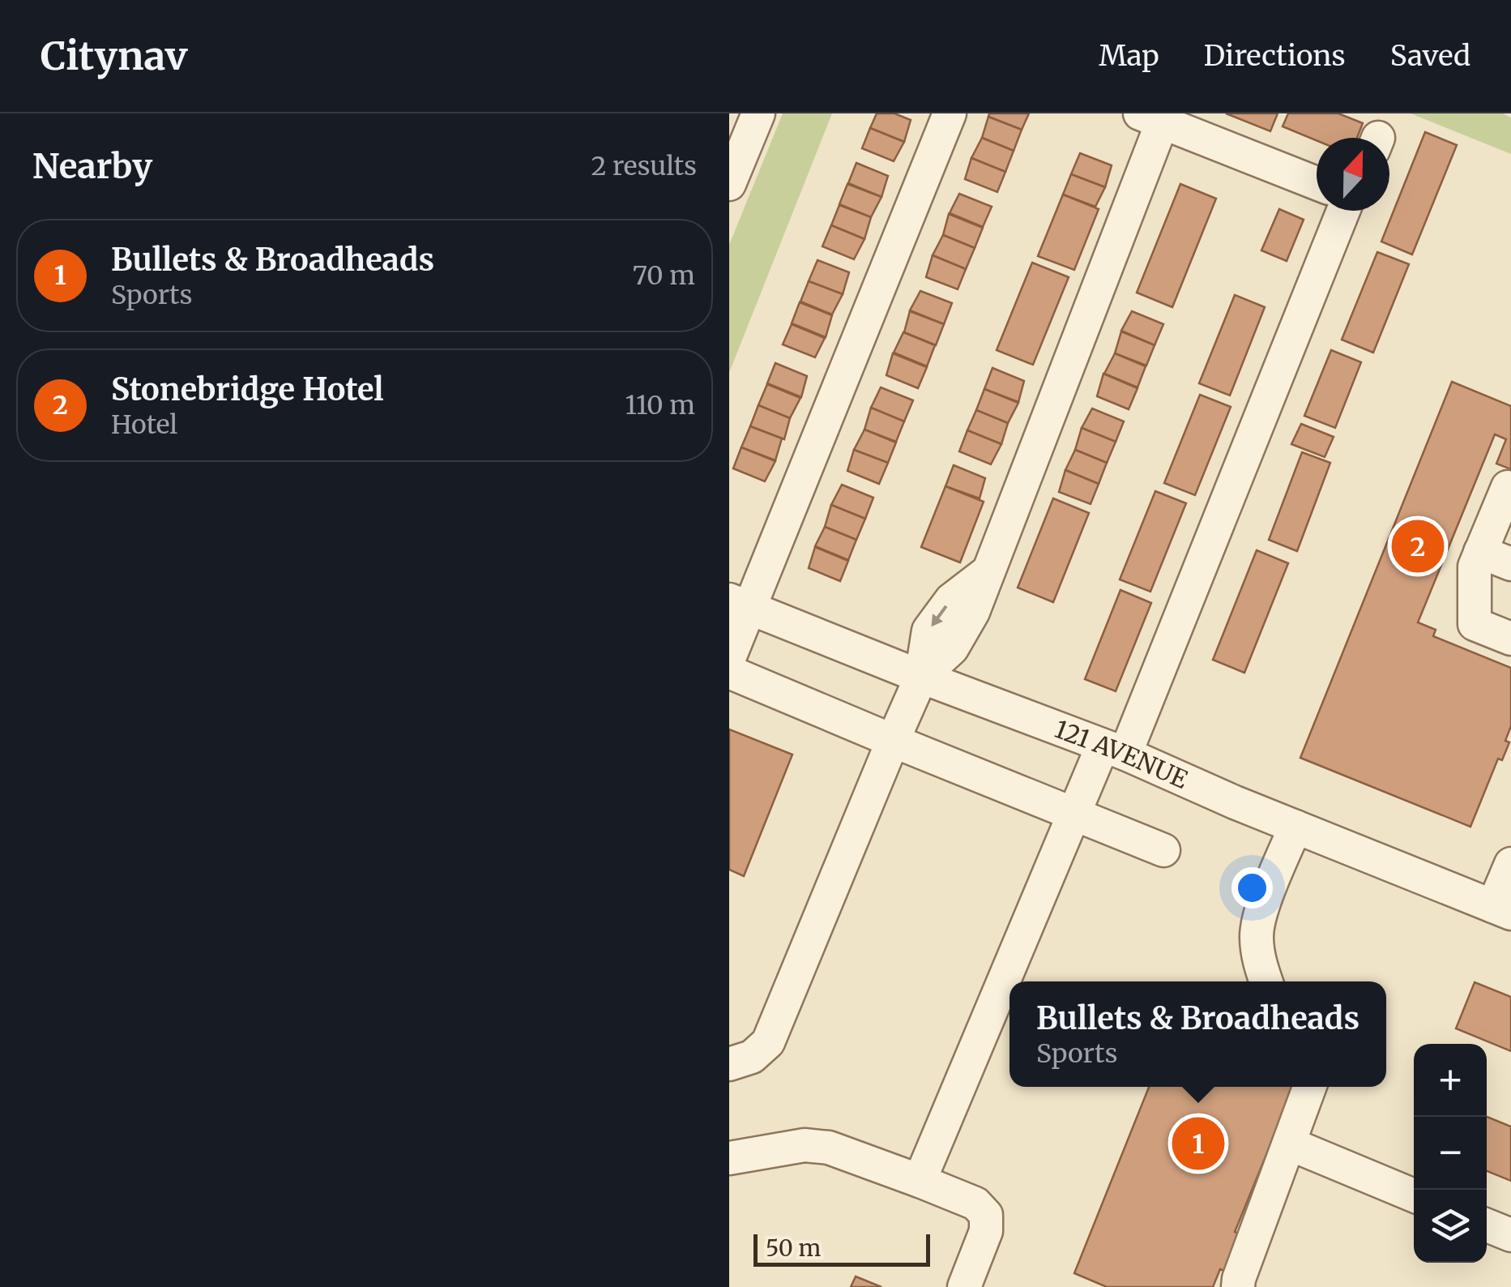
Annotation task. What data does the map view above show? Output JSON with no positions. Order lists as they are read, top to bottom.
{
  "streets": {
    "street": ["121 AVENUE"]
  },
  "scale_bar": "50 m",
  "north": "top",
  "page": {
    "header": "Citynav",
    "nav": ["Map", "Directions", "Saved"],
    "heading": ["Nearby", "2 results"],
    "list": [
      {
        "mark": "1",
        "name": "Bullets & Broadheads",
        "note": "Sports",
        "value": "70 m"
      },
      {
        "mark": "2",
        "name": "Stonebridge Hotel",
        "note": "Hotel",
        "value": "110 m"
      }
    ],
    "pins": ["2", "1"],
    "popup": ["Bullets & Broadheads", "Sports"],
    "map_buttons": ["+", "−"],
    "scale": "50 m"
  }
}
